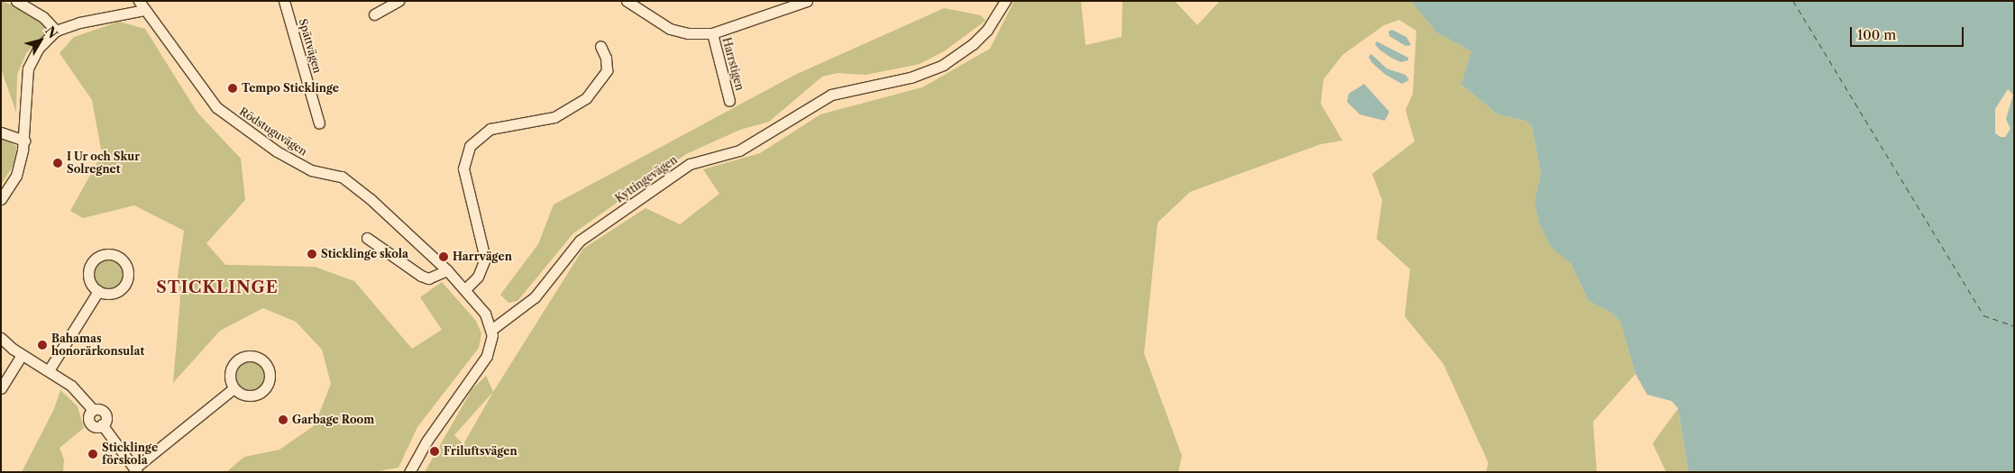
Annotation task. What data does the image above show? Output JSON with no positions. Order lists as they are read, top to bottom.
{
  "streets": {
    "street": [
      "Spättvägen",
      "Harrstigen",
      "Rödstuguvägen",
      "Kyttingevägen"
    ]
  },
  "crossings": [
    ["Rödstuguvägen", "Kyttingevägen"]
  ],
  "districts": ["STICKLINGE"],
  "places": [
    "Tempo Sticklinge",
    "I Ur och Skur Solregnet",
    "Sticklinge skola",
    "Harrvägen",
    "Bahamas honorärkonsulat",
    "Garbage Room",
    "Friluftsvägen",
    "Sticklinge förskola"
  ],
  "scale_bar": "100 m",
  "north": "top right"
}
